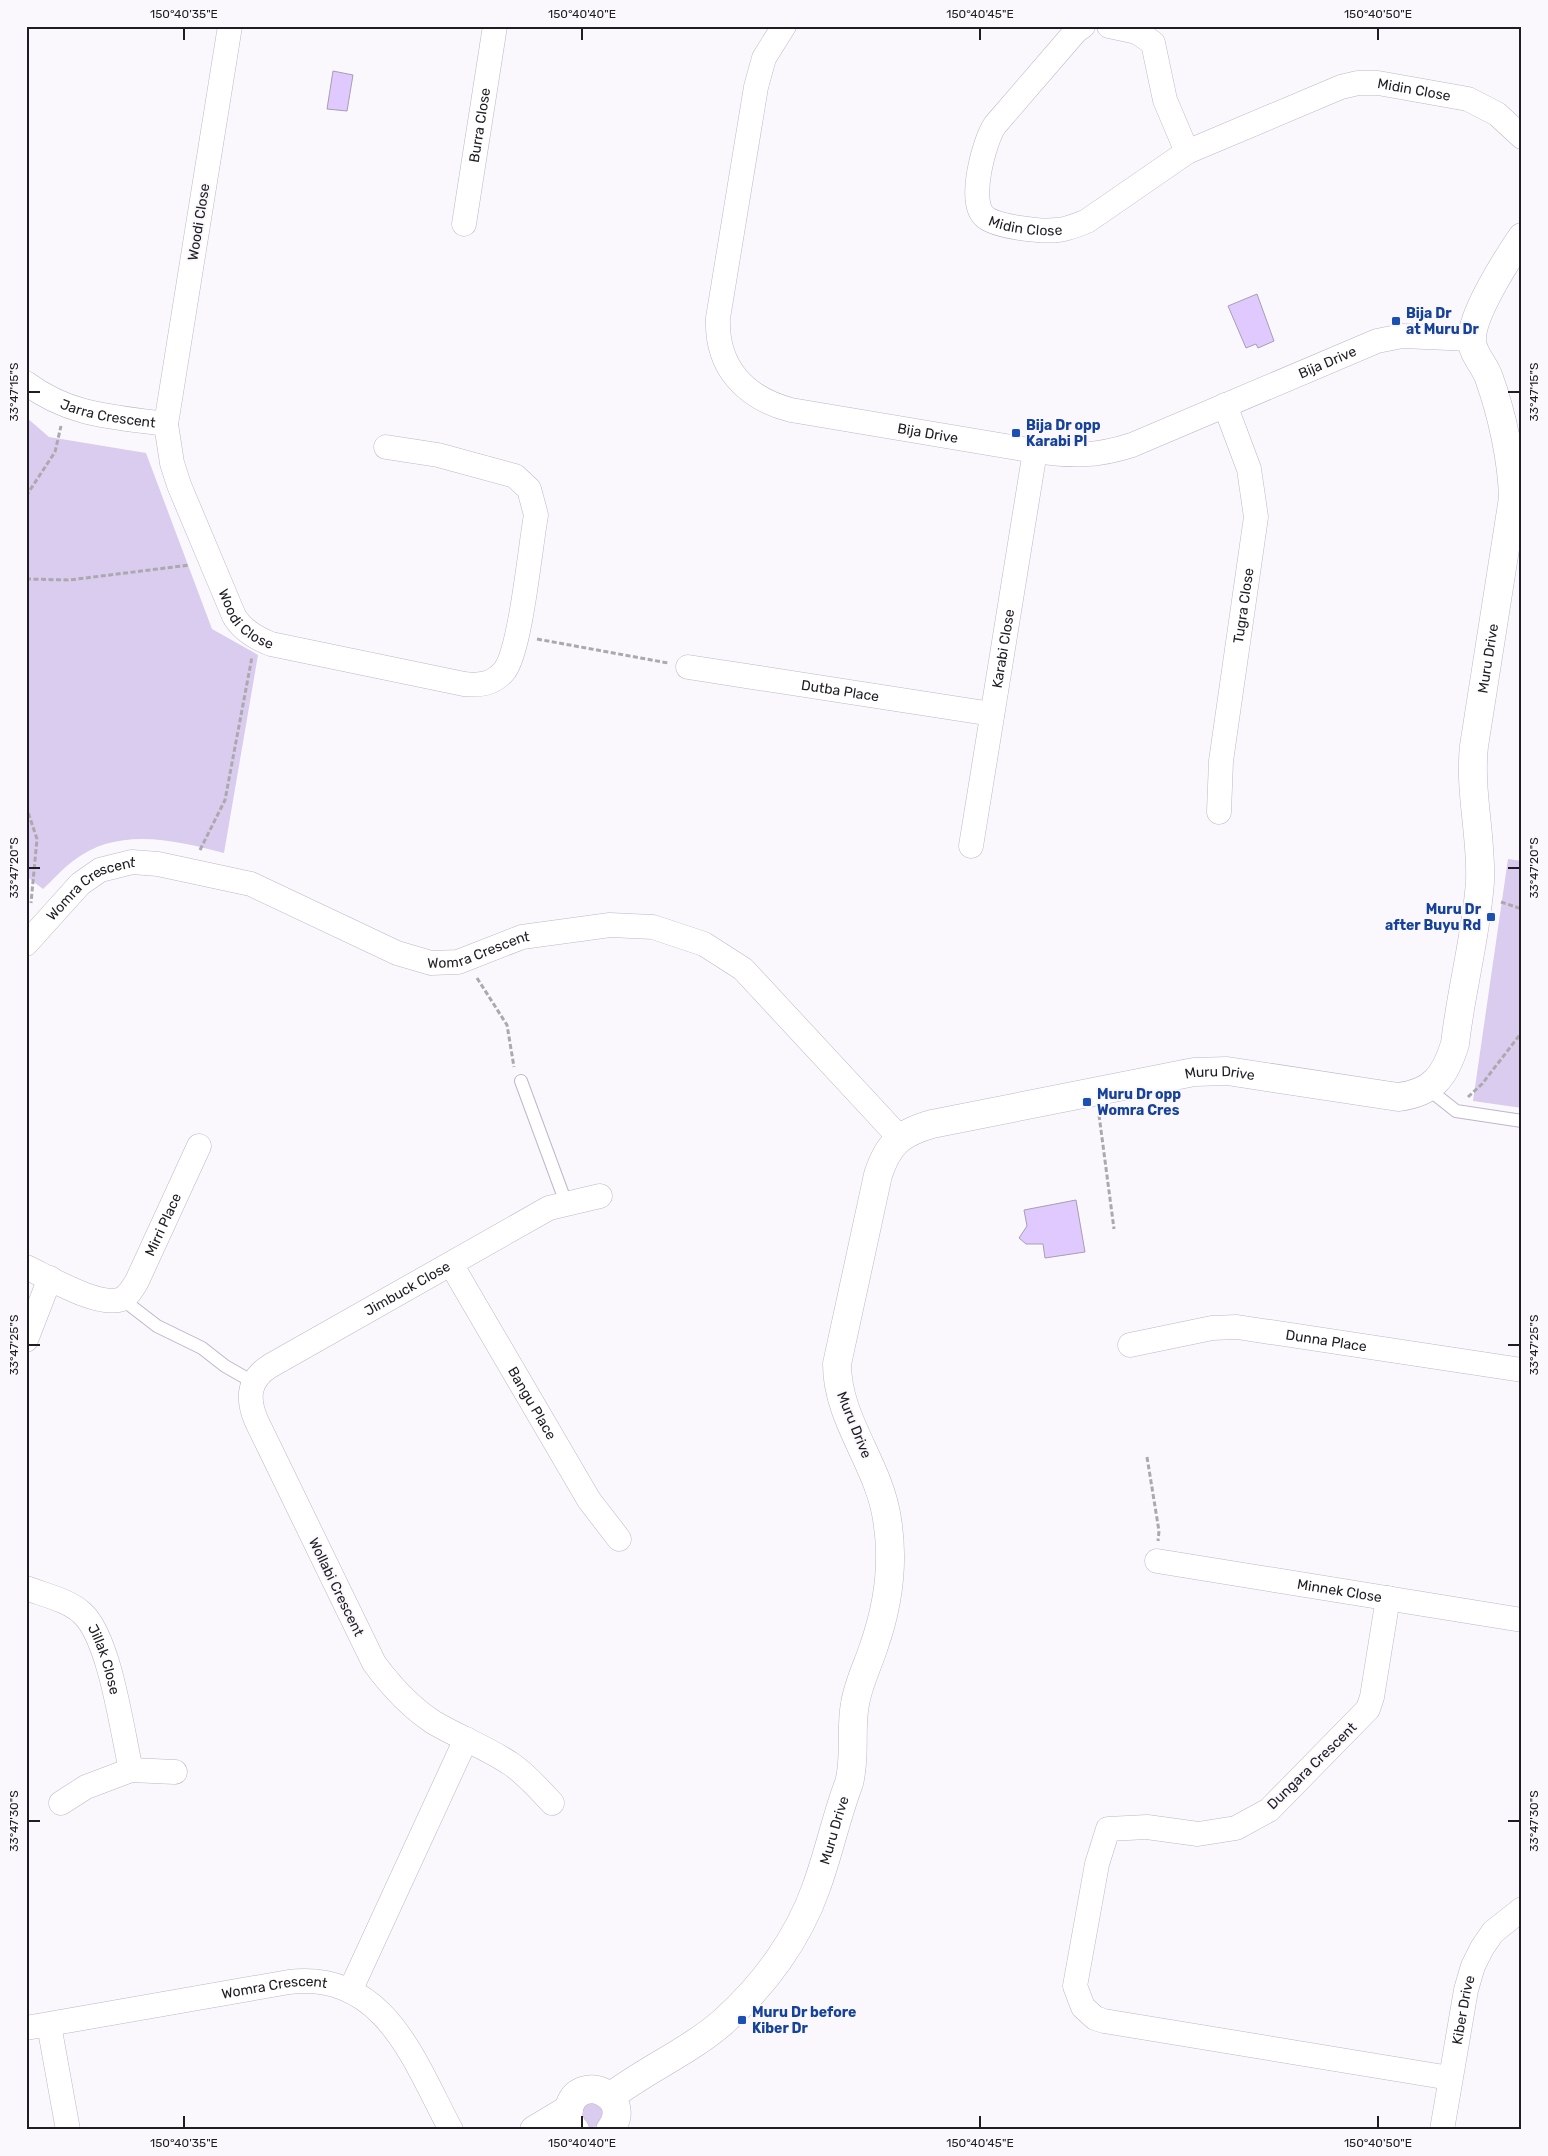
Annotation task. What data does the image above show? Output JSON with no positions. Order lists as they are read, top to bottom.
{
  "streets": {
    "street": [
      "Midin Close",
      "Burra Close",
      "Woodi Close",
      "Bija Drive",
      "Jarra Crescent",
      "Tugra Close",
      "Karabi Close",
      "Muru Drive",
      "Dutba Place",
      "Womra Crescent",
      "Mirri Place",
      "Jimbuck Close",
      "Dunna Place",
      "Bangu Place",
      "Wollabi Crescent",
      "Minnek Close",
      "Jillak Close",
      "Dungara Crescent",
      "Kiber Drive"
    ]
  },
  "crossings": [
    ["Woodi Close", "Jarra Crescent"],
    ["Bija Drive", "Tugra Close"],
    ["Bija Drive", "Karabi Close"],
    ["Bija Drive", "Muru Drive"],
    ["Karabi Close", "Dutba Place"],
    ["Muru Drive", "Womra Crescent"],
    ["Jimbuck Close", "Bangu Place"],
    ["Jimbuck Close", "Wollabi Crescent"],
    ["Minnek Close", "Dungara Crescent"],
    ["Dungara Crescent", "Kiber Drive"]
  ],
  "places": {
    "transit": [
      "Bija Dr at Muru Dr",
      "Bija Dr opp Karabi Pl",
      "Muru Dr after Buyu Rd",
      "Muru Dr opp Womra Cres",
      "Muru Dr before Kiber Dr"
    ]
  },
  "coordinates": [
    "150°40'35\"E",
    "150°40'40\"E",
    "150°40'45\"E",
    "150°40'50\"E",
    "33°47'15\"S",
    "33°47'20\"S",
    "33°47'25\"S",
    "33°47'30\"S"
  ]
}
